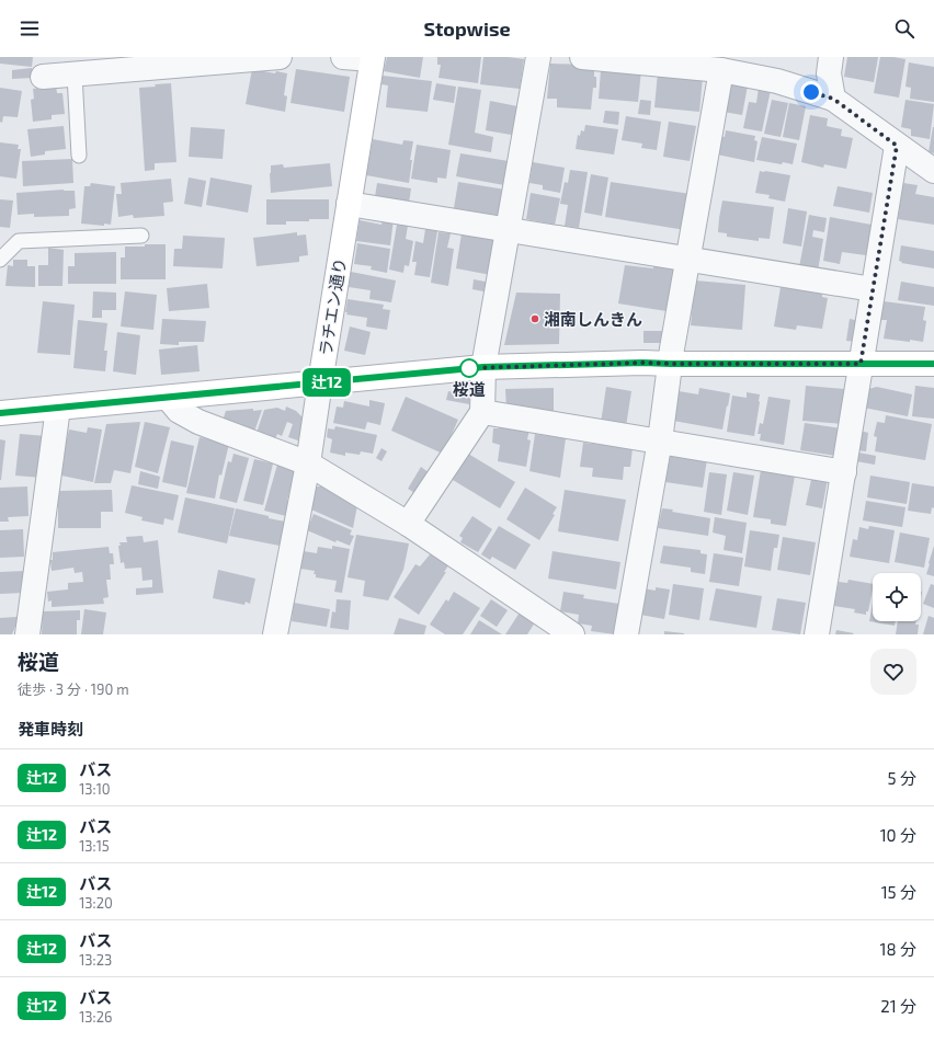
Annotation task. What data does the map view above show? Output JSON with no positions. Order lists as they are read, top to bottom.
{
  "streets": {
    "street": ["ラチエン通り"]
  },
  "places": ["湘南しんきん", "桜道"],
  "lines": ["bus line 辻12"],
  "page": {
    "header": "Stopwise",
    "on_map": "辻12",
    "heading": [
      ["桜道", "徒歩 · 3 分 · 190 m"],
      "発車時刻"
    ],
    "list": [
      {
        "mark": "辻12",
        "name": "バス",
        "note": "13:10",
        "value": "5 分"
      },
      {
        "mark": "辻12",
        "name": "バス",
        "note": "13:15",
        "value": "10 分"
      },
      {
        "mark": "辻12",
        "name": "バス",
        "note": "13:20",
        "value": "15 分"
      },
      {
        "mark": "辻12",
        "name": "バス",
        "note": "13:23",
        "value": "18 分"
      },
      {
        "mark": "辻12",
        "name": "バス",
        "note": "13:26",
        "value": "21 分"
      }
    ]
  }
}
